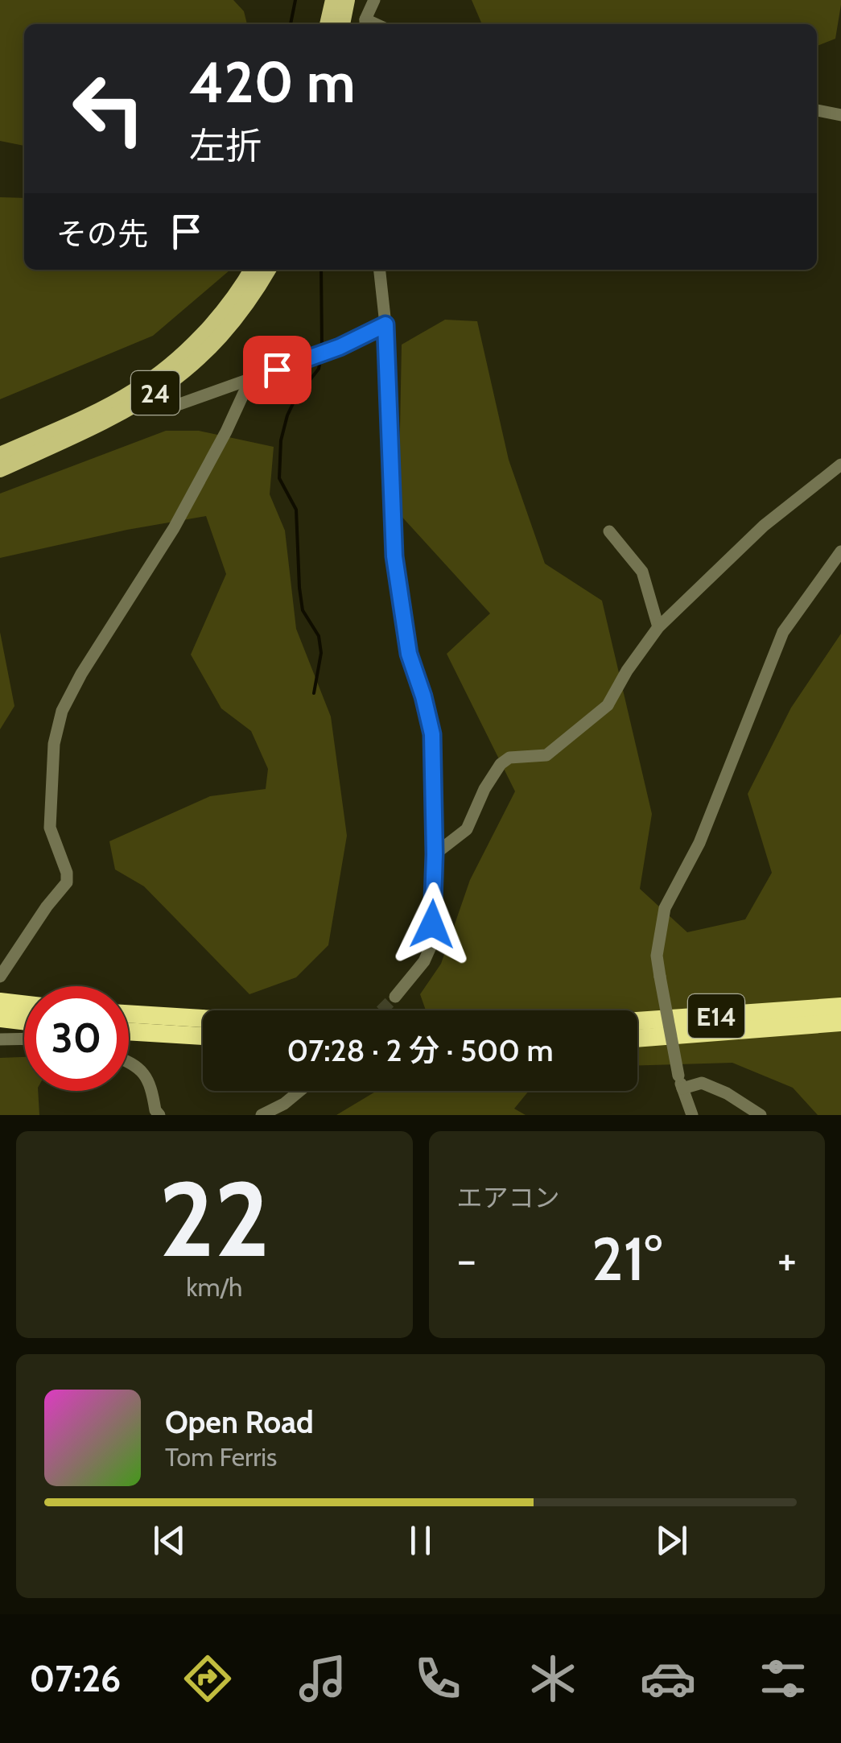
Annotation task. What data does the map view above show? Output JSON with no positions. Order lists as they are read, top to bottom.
{
  "streets": {
    "highway": ["E14"],
    "main road": ["24"]
  },
  "page": {
    "turn": ["420 m", "左折"],
    "then": "その先",
    "limit": "30",
    "trip": "07:28 · 2 分 · 500 m",
    "tile": [
      ["22", "km/h"],
      "エアコン"
    ],
    "heat": ["−", "21°", "+"],
    "song": ["Open Road", "Tom Ferris"],
    "tabs": "07:26"
  }
}
